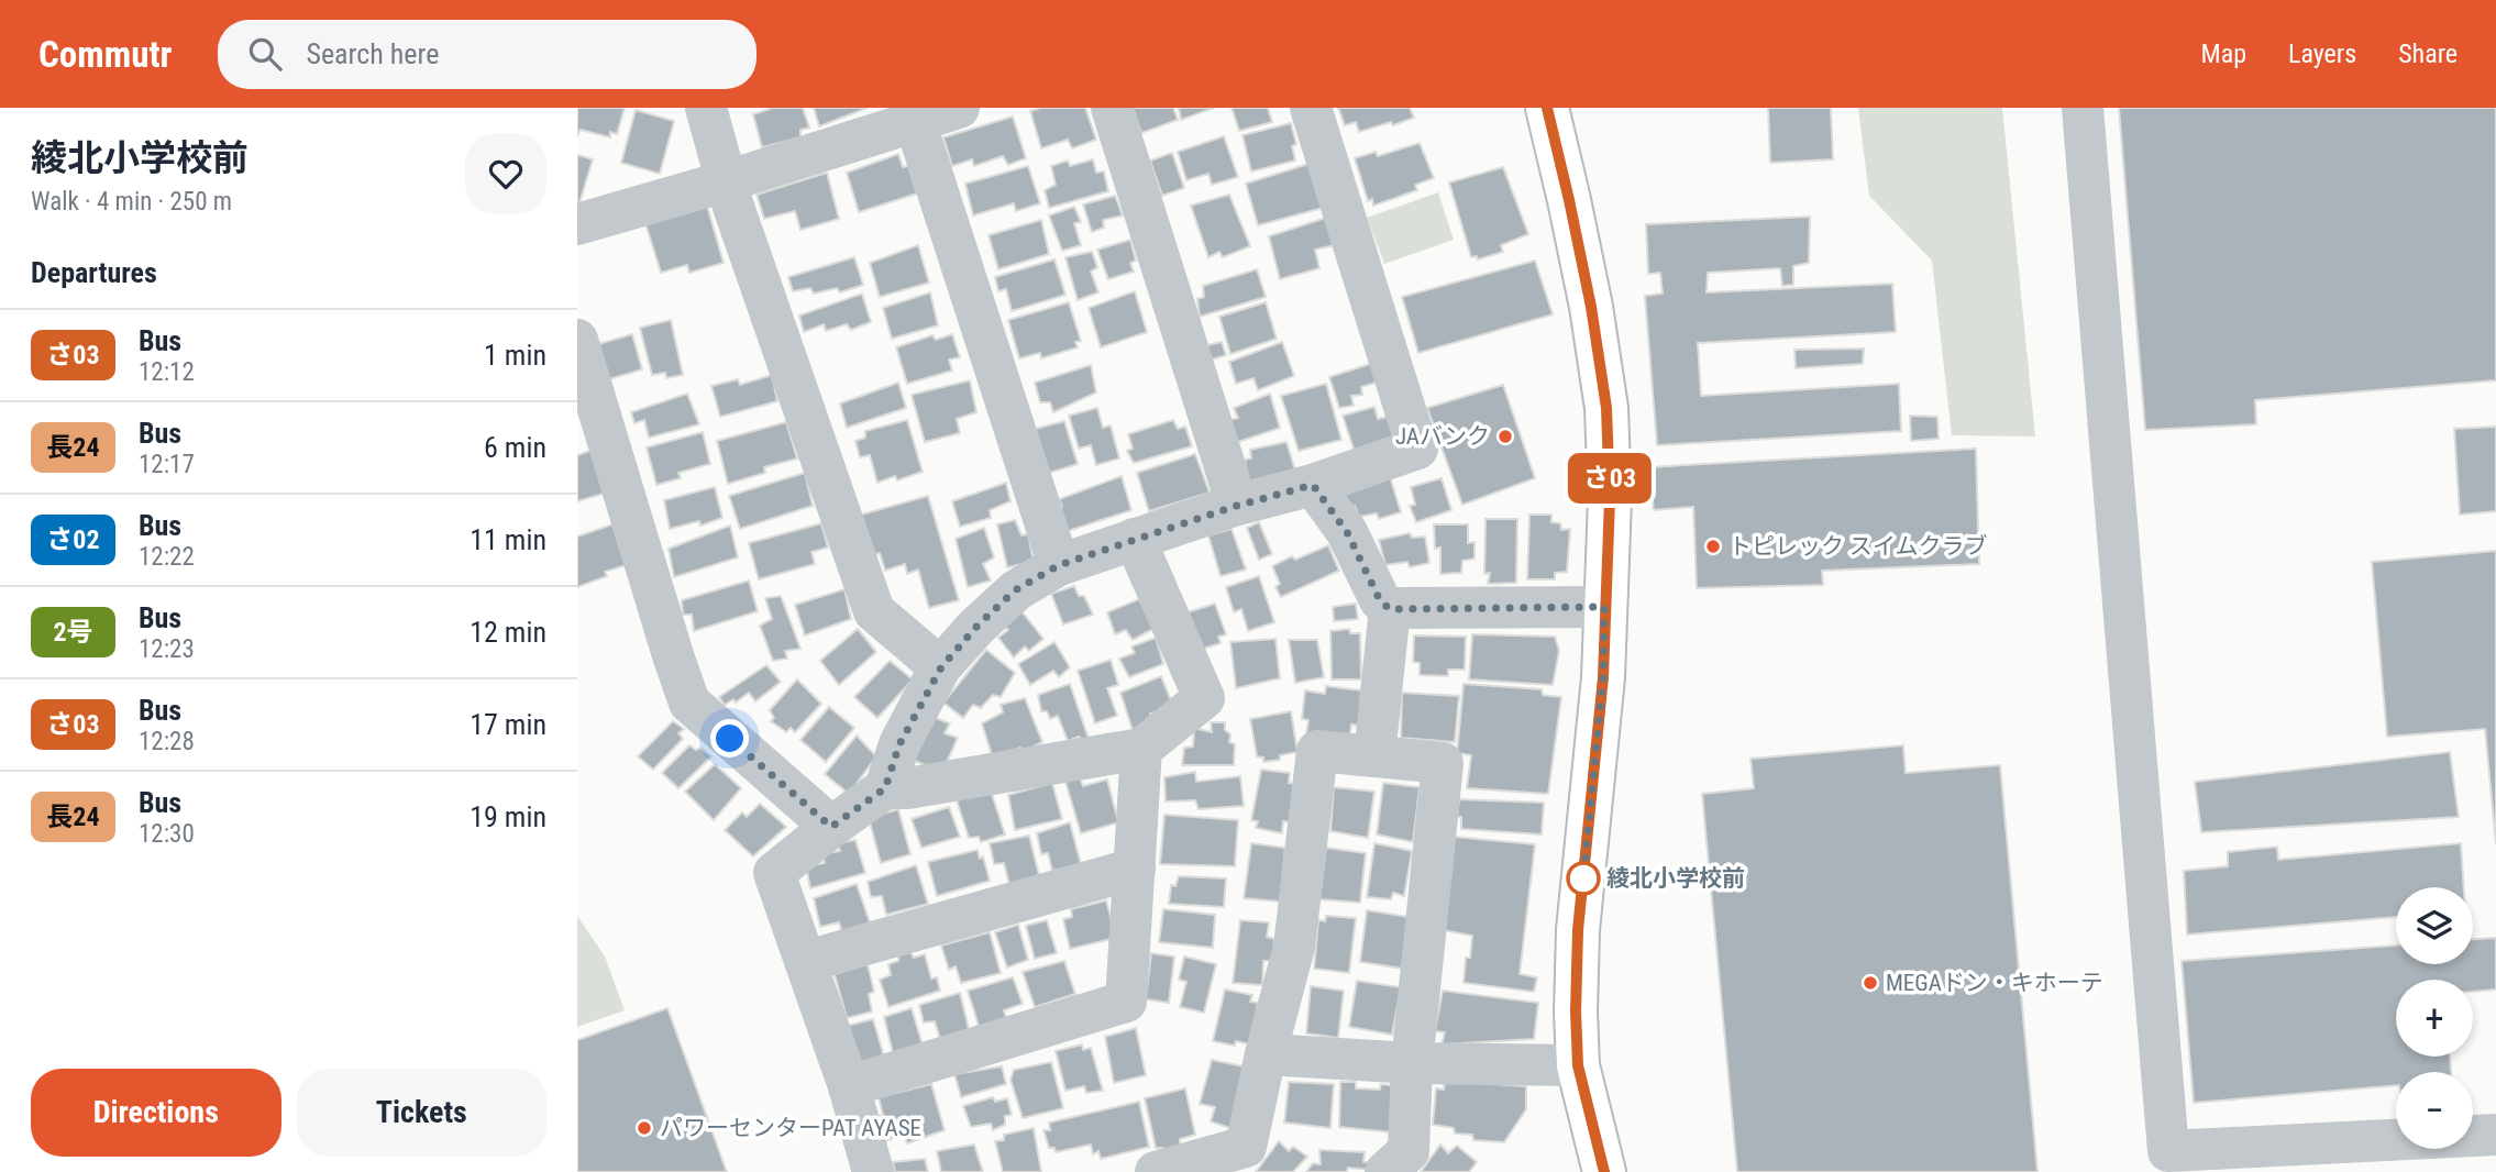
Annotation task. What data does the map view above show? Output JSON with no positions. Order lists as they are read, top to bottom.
{
  "places": [
    "JAバンク",
    "トピレック スイムクラブ",
    "綾北小学校前",
    "MEGAドン・キホーテ",
    "パワーセンターPAT AYASE"
  ],
  "lines": ["bus line さ03"],
  "page": {
    "header": "Commutr",
    "search": "Search here",
    "nav": ["Map", "Layers", "Share"],
    "heading": [
      ["綾北小学校前", "Walk · 4 min · 250 m"],
      "Departures"
    ],
    "on_map": "さ03",
    "list": [
      {
        "mark": "さ03",
        "name": "Bus",
        "note": "12:12",
        "value": "1 min"
      },
      {
        "mark": "長24",
        "name": "Bus",
        "note": "12:17",
        "value": "6 min"
      },
      {
        "mark": "さ02",
        "name": "Bus",
        "note": "12:22",
        "value": "11 min"
      },
      {
        "mark": "2号",
        "name": "Bus",
        "note": "12:23",
        "value": "12 min"
      },
      {
        "mark": "さ03",
        "name": "Bus",
        "note": "12:28",
        "value": "17 min"
      },
      {
        "mark": "長24",
        "name": "Bus",
        "note": "12:30",
        "value": "19 min"
      }
    ],
    "map_buttons": ["+", "−"],
    "buttons": ["Directions", "Tickets"]
  }
}
